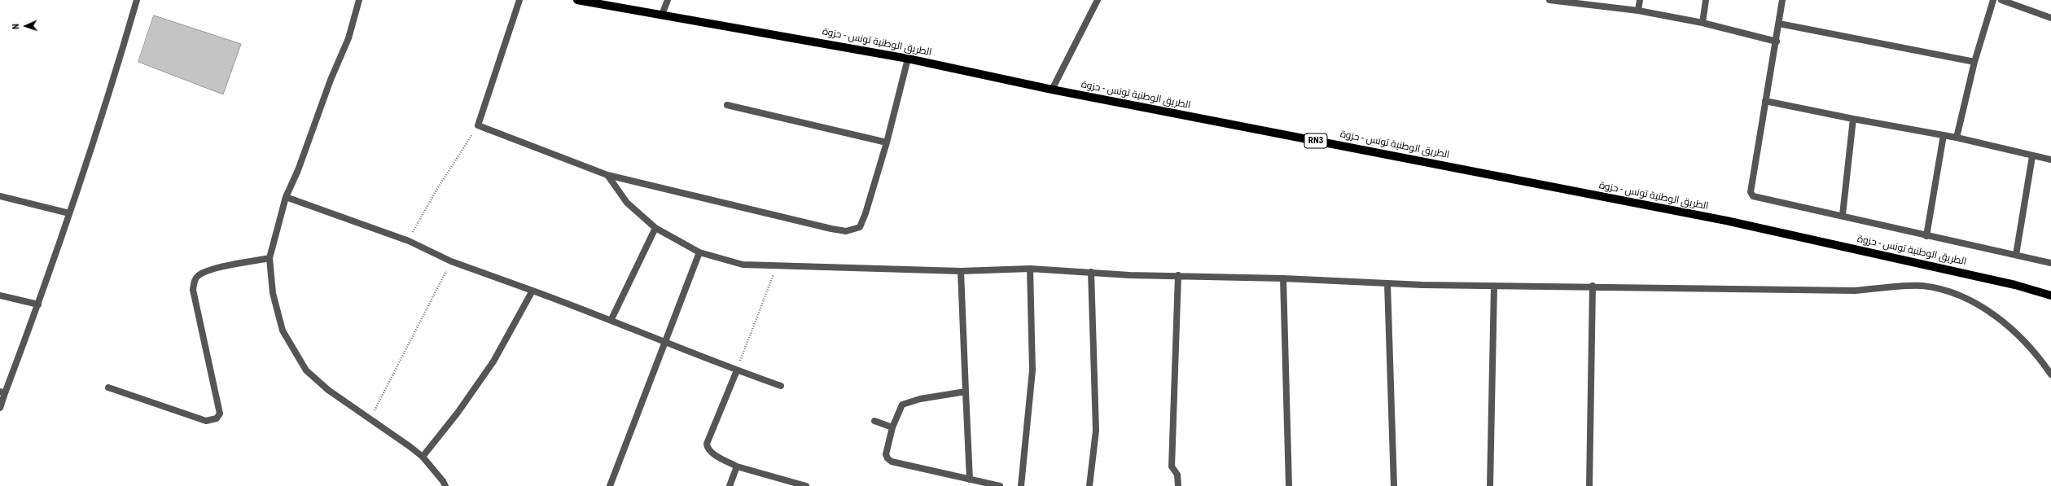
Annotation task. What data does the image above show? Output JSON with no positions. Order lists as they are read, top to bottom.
{
  "streets": {
    "main road": ["الطريق الوطنية تونس - حزوة", "RN3"]
  },
  "north": "left"
}
